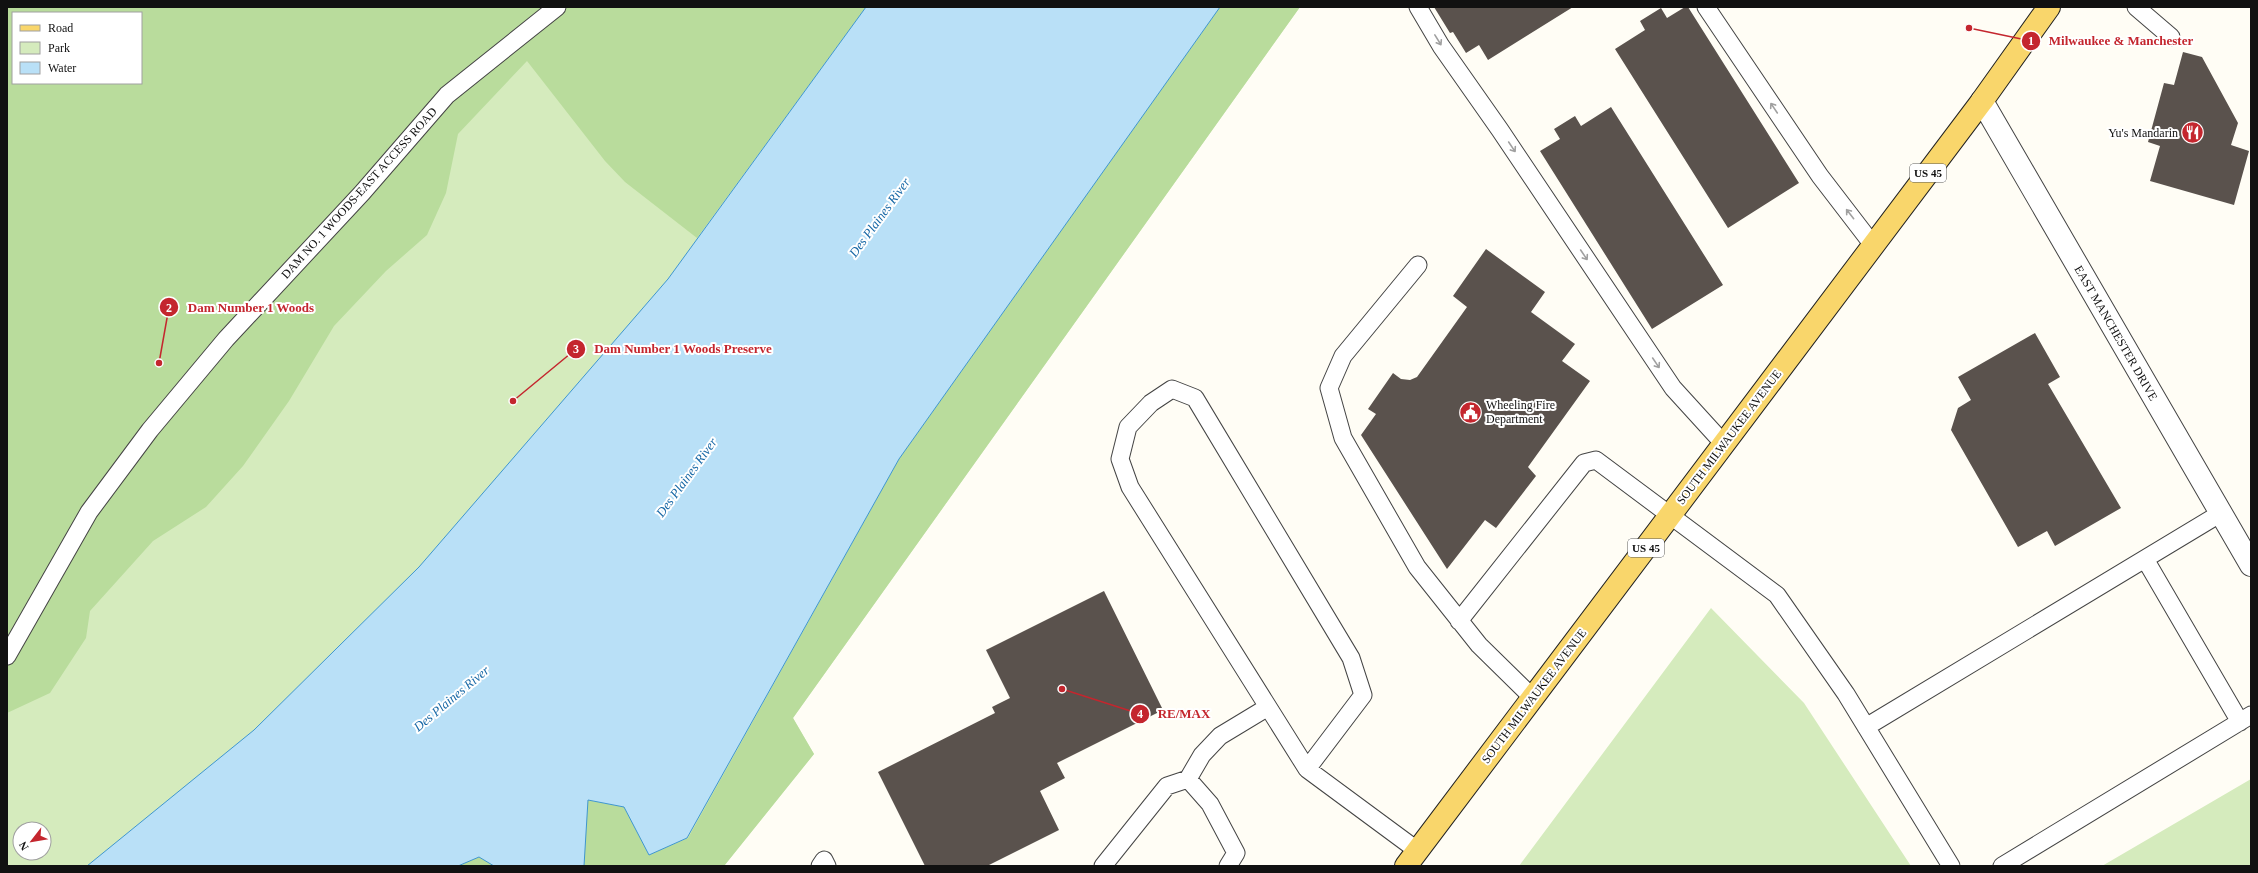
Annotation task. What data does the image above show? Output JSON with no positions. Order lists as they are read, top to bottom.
{
  "streets": {
    "main road": ["US 45", "SOUTH MILWAUKEE AVENUE"],
    "street": ["EAST MANCHESTER DRIVE"],
    "lane": ["DAM NO. 1 WOODS-EAST ACCESS ROAD"]
  },
  "crossings": [
    ["EAST MANCHESTER DRIVE", "SOUTH MILWAUKEE AVENUE"]
  ],
  "water": ["Des Plaines River"],
  "places": {
    "other": [
      "Milwaukee & Manchester",
      "Dam Number 1 Woods",
      "Dam Number 1 Woods Preserve",
      "RE/MAX"
    ],
    "restaurant": ["Yu's Mandarin"],
    "public building": ["Wheeling Fire Department"]
  },
  "legend": ["Road", "Park", "Water"],
  "north": "bottom left"
}
